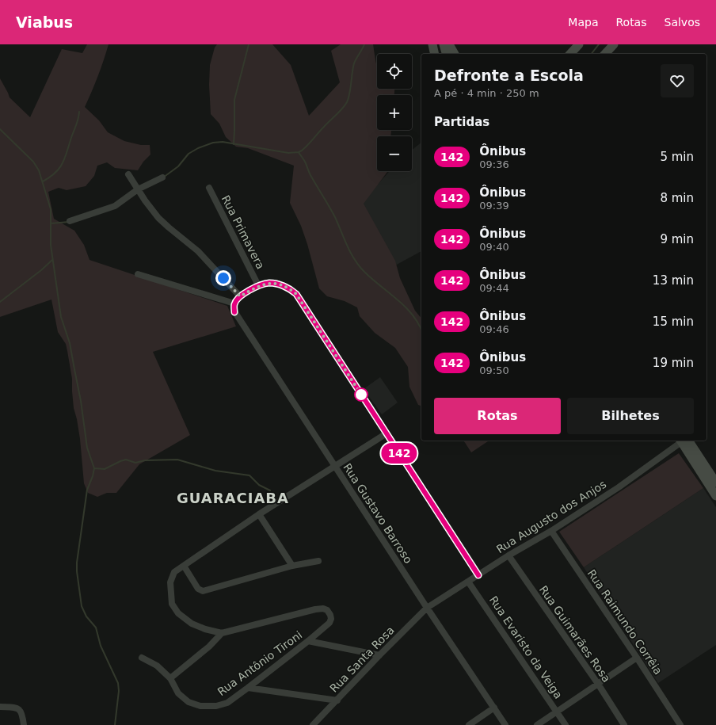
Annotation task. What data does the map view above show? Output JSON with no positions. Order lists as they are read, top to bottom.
{
  "streets": {
    "street": [
      "Rua Primavera",
      "Rua Gustavo Barroso",
      "Rua Augusto dos Anjos",
      "Rua Raimundo Corrêia",
      "Rua Guimarães Rosa",
      "Rua Evaristo da Veiga",
      "Rua Santa Rosa",
      "Rua Antônio Tironi"
    ]
  },
  "crossings": [
    ["Rua Gustavo Barroso", "Rua Augusto dos Anjos"],
    ["Rua Gustavo Barroso", "Rua Santa Rosa"],
    ["Rua Augusto dos Anjos", "Rua Raimundo Corrêia"],
    ["Rua Augusto dos Anjos", "Rua Guimarães Rosa"],
    ["Rua Augusto dos Anjos", "Rua Evaristo da Veiga"],
    ["Rua Augusto dos Anjos", "Rua Santa Rosa"]
  ],
  "districts": ["GUARACIABA"],
  "lines": ["bus line 142"],
  "page": {
    "header": "Viabus",
    "nav": ["Mapa", "Rotas", "Salvos"],
    "on_map": "142",
    "map_buttons": ["+", "−"],
    "heading": [
      ["Defronte a Escola", "A pé · 4 min · 250 m"],
      "Partidas"
    ],
    "list": [
      {
        "mark": "142",
        "name": "Ônibus",
        "note": "09:36",
        "value": "5 min"
      },
      {
        "mark": "142",
        "name": "Ônibus",
        "note": "09:39",
        "value": "8 min"
      },
      {
        "mark": "142",
        "name": "Ônibus",
        "note": "09:40",
        "value": "9 min"
      },
      {
        "mark": "142",
        "name": "Ônibus",
        "note": "09:44",
        "value": "13 min"
      },
      {
        "mark": "142",
        "name": "Ônibus",
        "note": "09:46",
        "value": "15 min"
      },
      {
        "mark": "142",
        "name": "Ônibus",
        "note": "09:50",
        "value": "19 min"
      }
    ],
    "buttons": ["Rotas", "Bilhetes"]
  }
}
